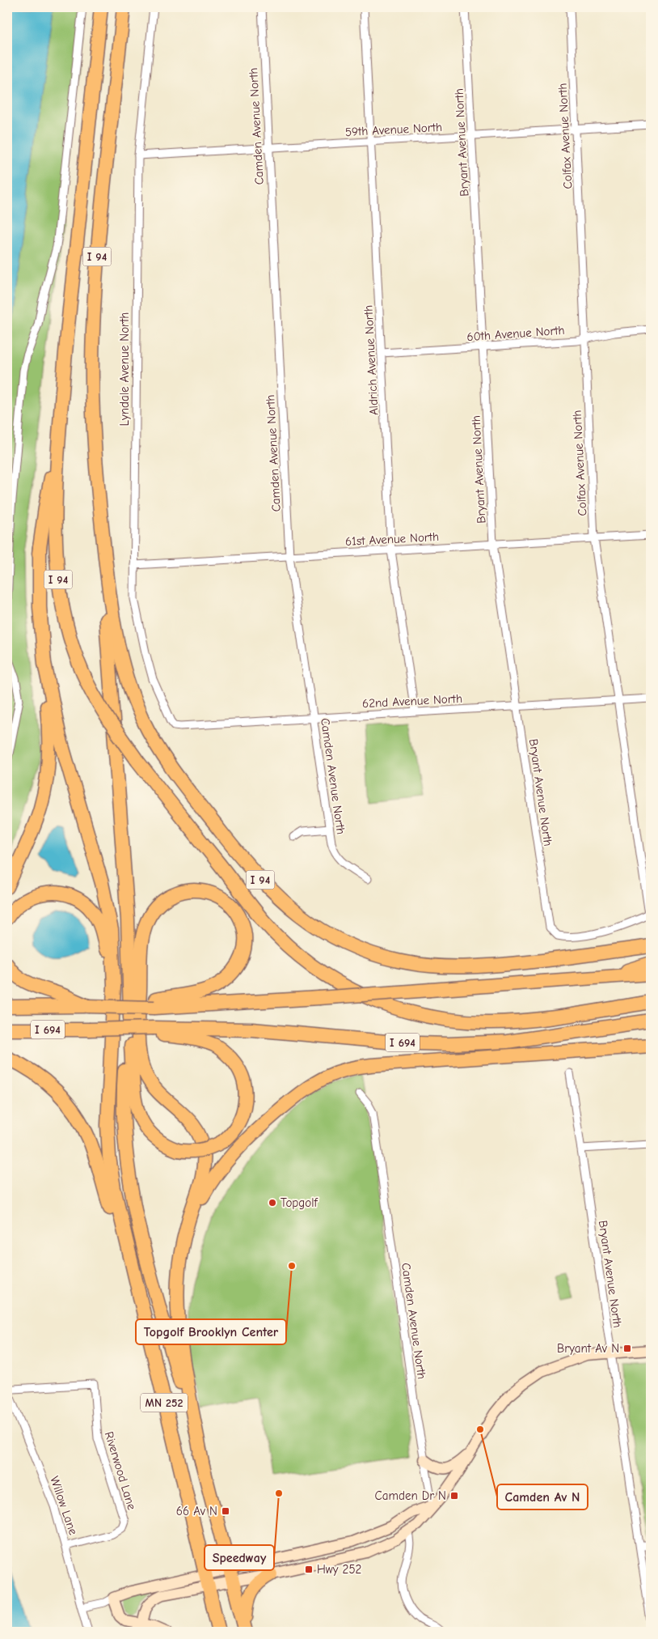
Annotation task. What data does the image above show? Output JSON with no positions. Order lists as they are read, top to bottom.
{
  "streets": {
    "highway": ["I 94", "I 694", "MN 252"],
    "street": [
      "Camden Avenue North",
      "59th Avenue North",
      "Colfax Avenue North",
      "Bryant Avenue North",
      "60th Avenue North",
      "Aldrich Avenue North",
      "Lyndale Avenue North",
      "61st Avenue North",
      "62nd Avenue North",
      "Riverwood Lane",
      "Willow Lane"
    ]
  },
  "crossings": [
    ["Camden Avenue North", "59th Avenue North"],
    ["Camden Avenue North", "61st Avenue North"],
    ["Camden Avenue North", "62nd Avenue North"],
    ["59th Avenue North", "Colfax Avenue North"],
    ["59th Avenue North", "Bryant Avenue North"],
    ["59th Avenue North", "Aldrich Avenue North"],
    ["59th Avenue North", "Lyndale Avenue North"],
    ["Colfax Avenue North", "Bryant Avenue North"],
    ["Colfax Avenue North", "60th Avenue North"],
    ["Colfax Avenue North", "61st Avenue North"],
    ["Colfax Avenue North", "62nd Avenue North"],
    ["Bryant Avenue North", "60th Avenue North"],
    ["Bryant Avenue North", "61st Avenue North"],
    ["Bryant Avenue North", "62nd Avenue North"],
    ["60th Avenue North", "Aldrich Avenue North"],
    ["Aldrich Avenue North", "61st Avenue North"],
    ["Aldrich Avenue North", "62nd Avenue North"],
    ["Lyndale Avenue North", "61st Avenue North"],
    ["Lyndale Avenue North", "62nd Avenue North"],
    ["Riverwood Lane", "Willow Lane"]
  ],
  "places": {
    "other": [
      "Topgolf",
      "Topgolf Brooklyn Center",
      "Camden Av N",
      "Speedway"
    ],
    "transit": [
      "Bryant Av N",
      "Camden Dr N",
      "66 Av N",
      "Hwy 252"
    ]
  }
}
